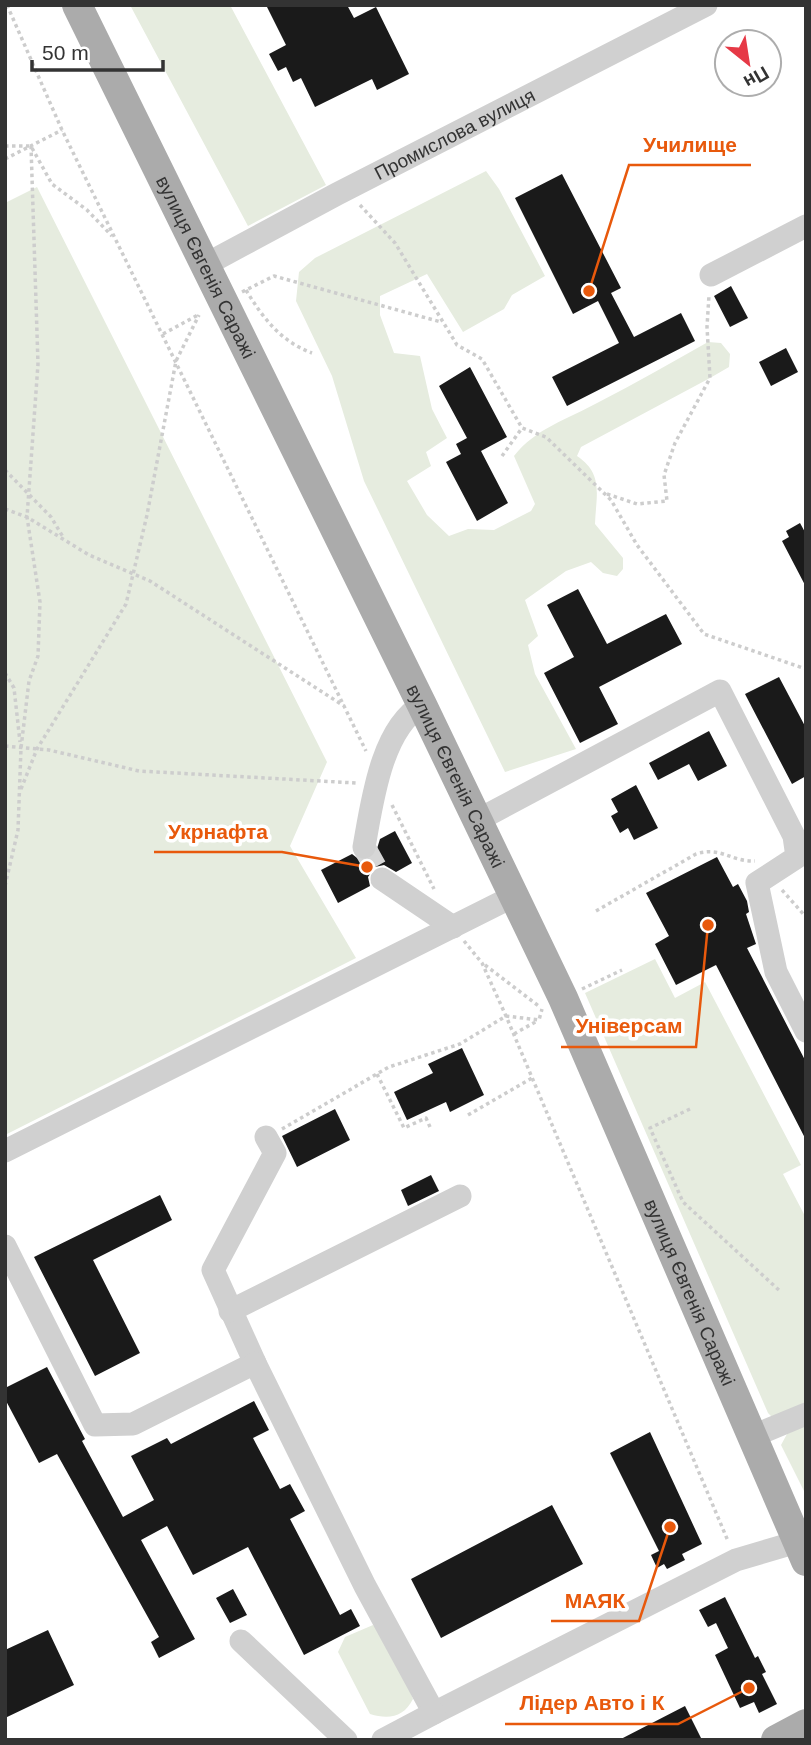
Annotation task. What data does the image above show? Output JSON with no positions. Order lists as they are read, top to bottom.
{
  "streets": {
    "main road": ["вулиця Євгенія Саражі"],
    "street": ["Промислова вулиця"]
  },
  "crossings": [
    ["Промислова вулиця", "вулиця Євгенія Саражі"]
  ],
  "places": [
    "Училище",
    "Укрнафта",
    "Універсам",
    "МАЯК",
    "Лідер Авто і К"
  ],
  "scale_bar": "50 m",
  "north": "bottom right"
}
